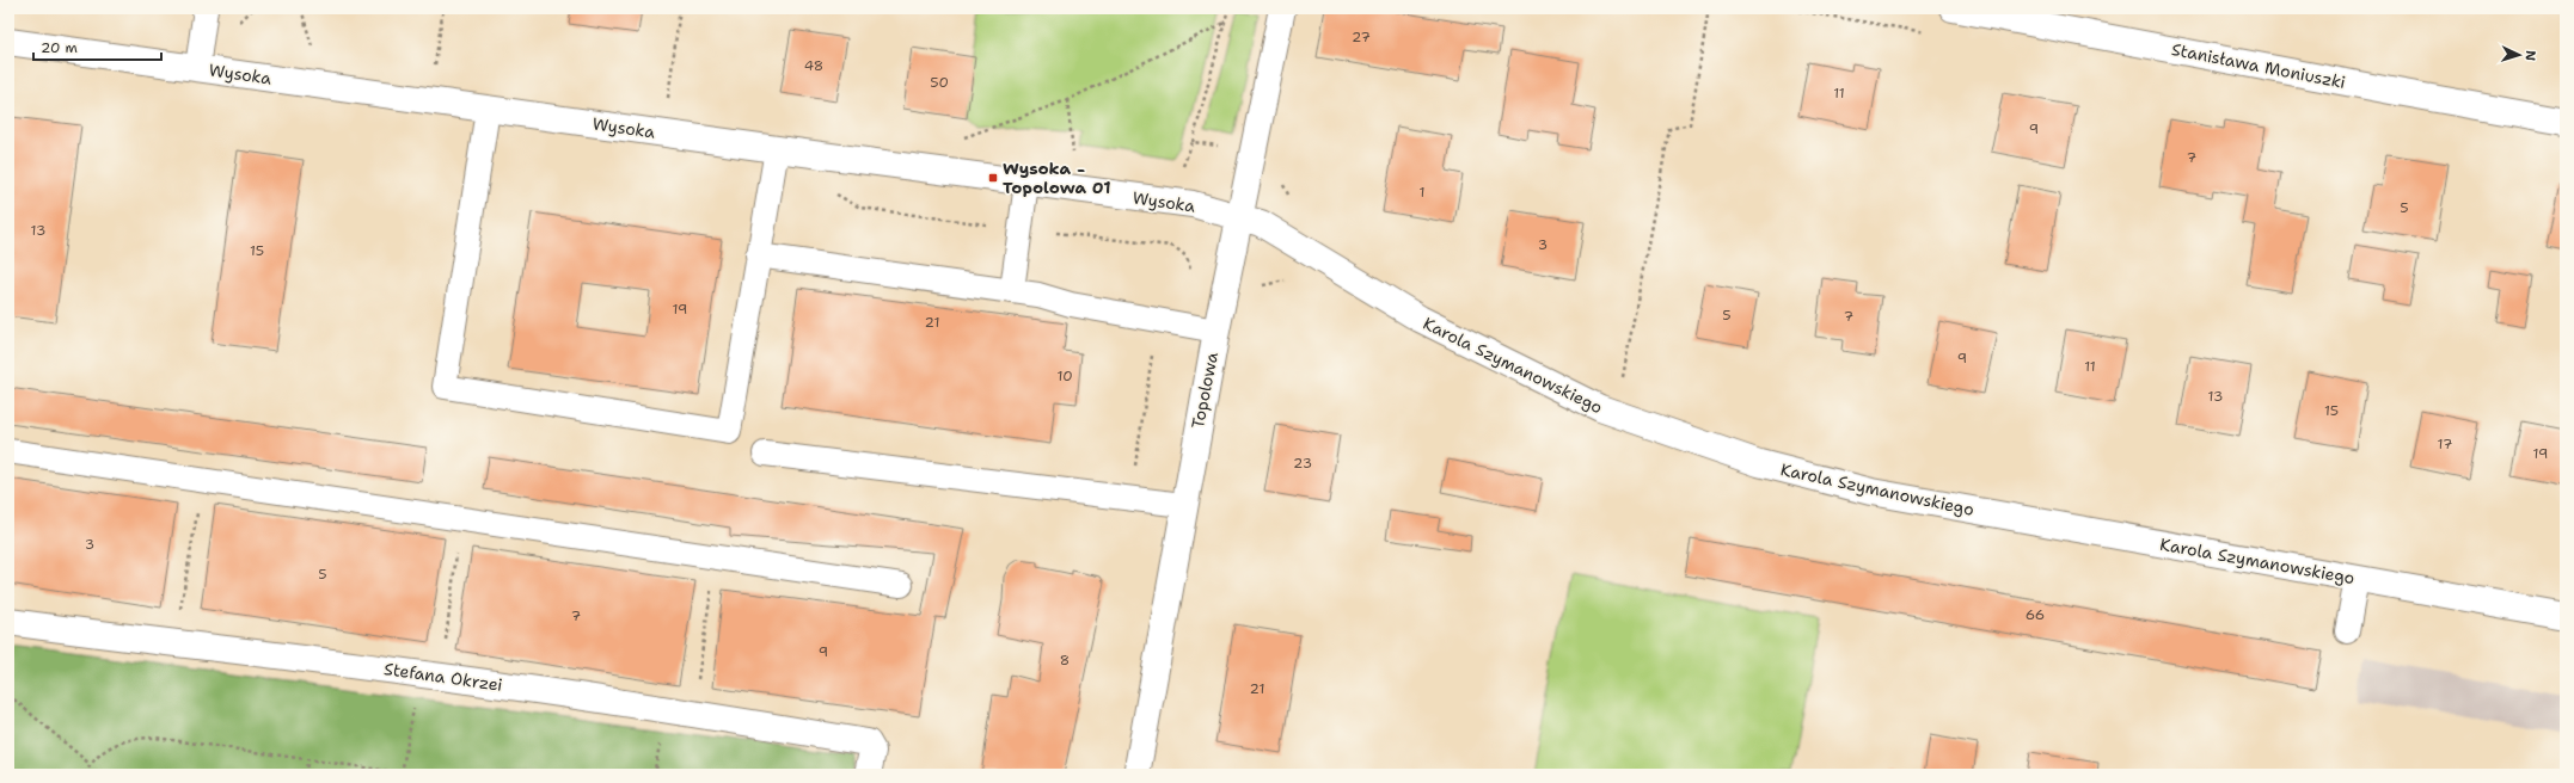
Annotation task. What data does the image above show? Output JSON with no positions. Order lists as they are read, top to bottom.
{
  "streets": {
    "street": [
      "Stanisława Moniuszki",
      "Wysoka",
      "Karola Szymanowskiego",
      "Topolowa",
      "Stefana Okrzei"
    ]
  },
  "crossings": [
    ["Wysoka", "Karola Szymanowskiego"],
    ["Wysoka", "Topolowa"],
    ["Karola Szymanowskiego", "Topolowa"]
  ],
  "places": {
    "transit": ["Wysoka - Topolowa 01"]
  },
  "house_numbers": [
    "27",
    "48",
    "50",
    "11",
    "9",
    "7",
    "1",
    "5",
    "13",
    "3",
    "15",
    "19",
    "5",
    "7",
    "21",
    "9",
    "11",
    "10",
    "13",
    "15",
    "17",
    "19",
    "23",
    "3",
    "5",
    "66",
    "7",
    "9",
    "8",
    "21"
  ],
  "scale_bar": "20 m",
  "north": "right"
}
